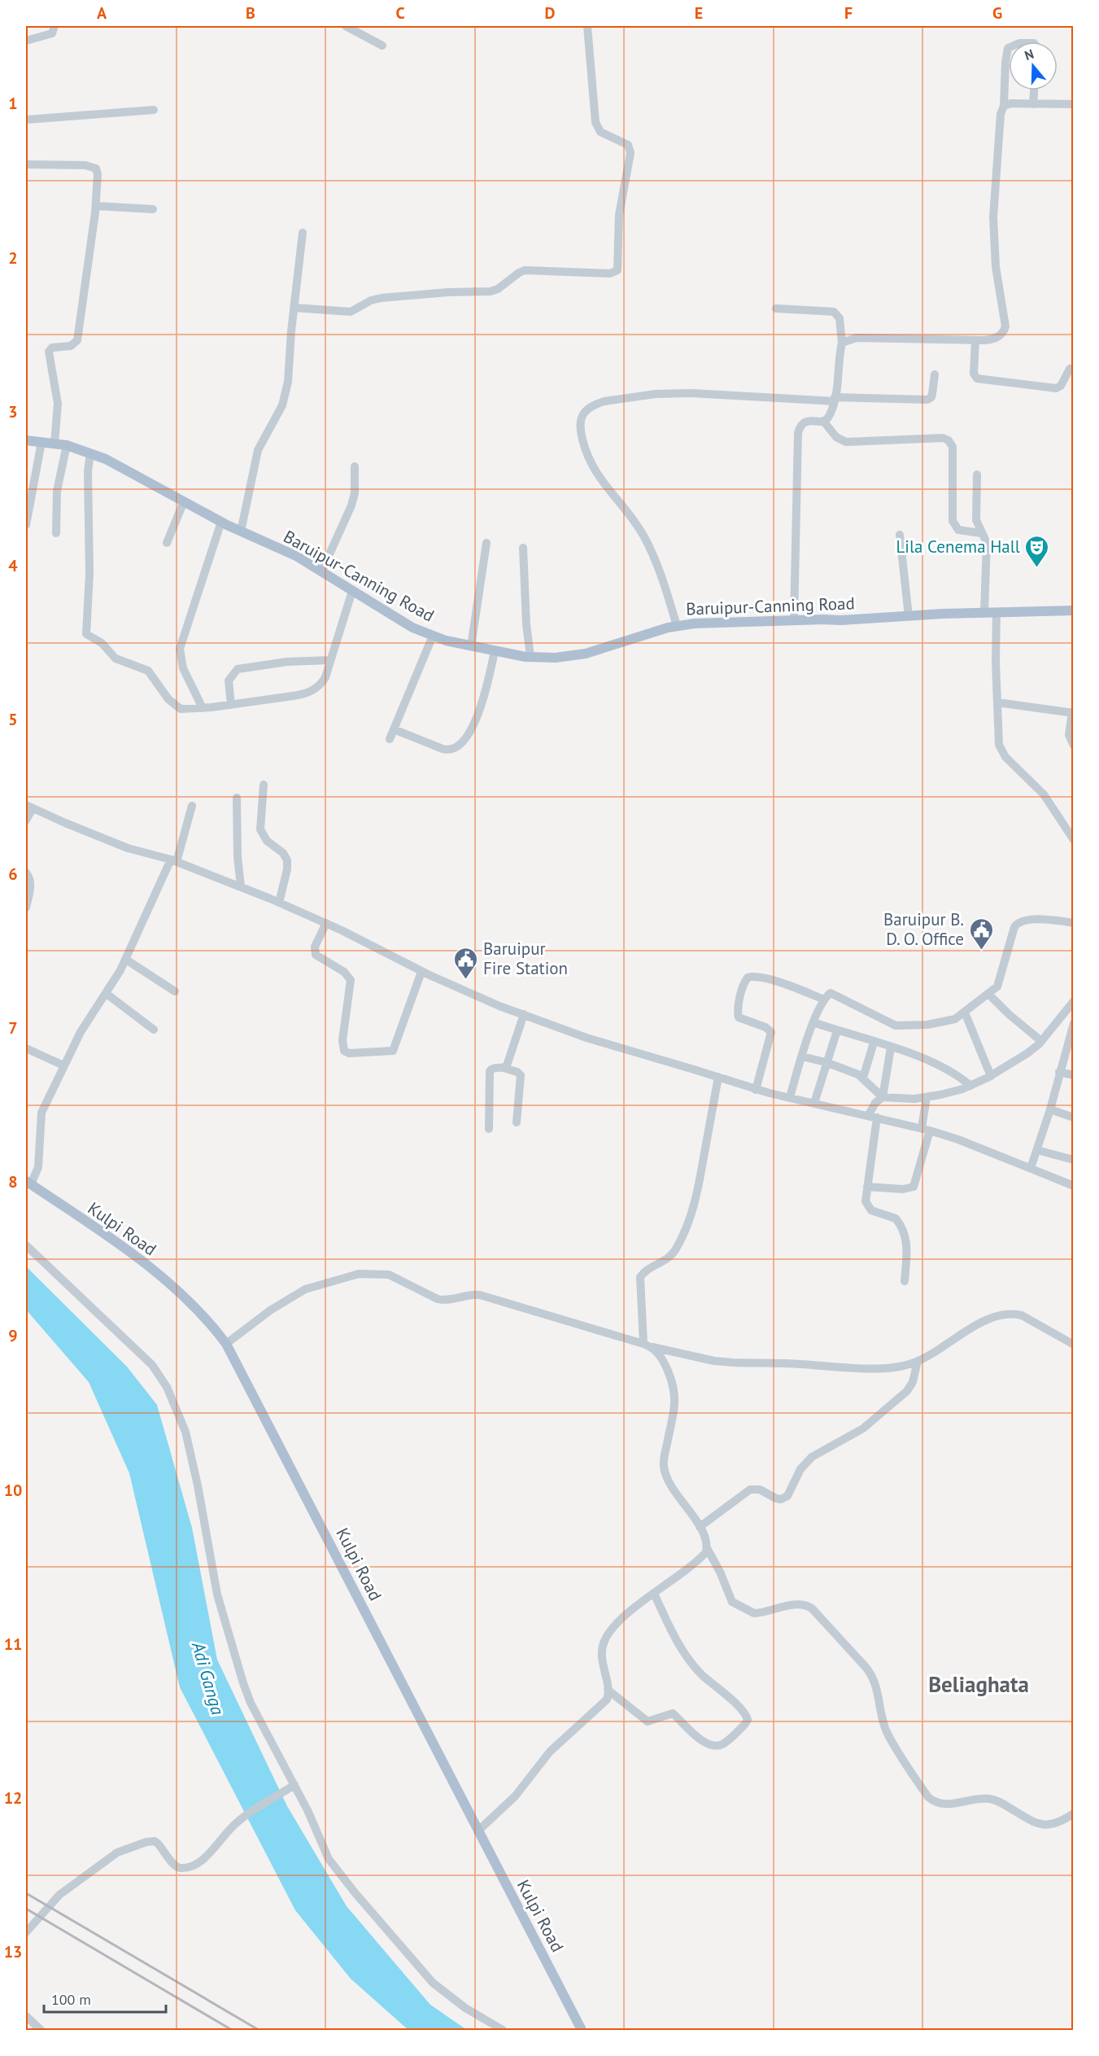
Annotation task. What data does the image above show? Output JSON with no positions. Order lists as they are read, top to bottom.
{
  "streets": {
    "main road": ["Baruipur-Canning Road", "Kulpi Road"]
  },
  "districts": ["Beliaghata"],
  "water": ["Adi Ganga"],
  "places": {
    "theatre": ["Lila Cenema Hall"],
    "public building": ["Baruipur B. D. O. Office", "Baruipur Fire Station"]
  },
  "scale_bar": "100 m",
  "north": "top",
  "grid": {
    "columns": [
      "A",
      "B",
      "C",
      "D",
      "E",
      "F",
      "G"
    ],
    "rows": [
      "1",
      "2",
      "3",
      "4",
      "5",
      "6",
      "7",
      "8",
      "9",
      "10",
      "11",
      "12",
      "13"
    ]
  }
}
